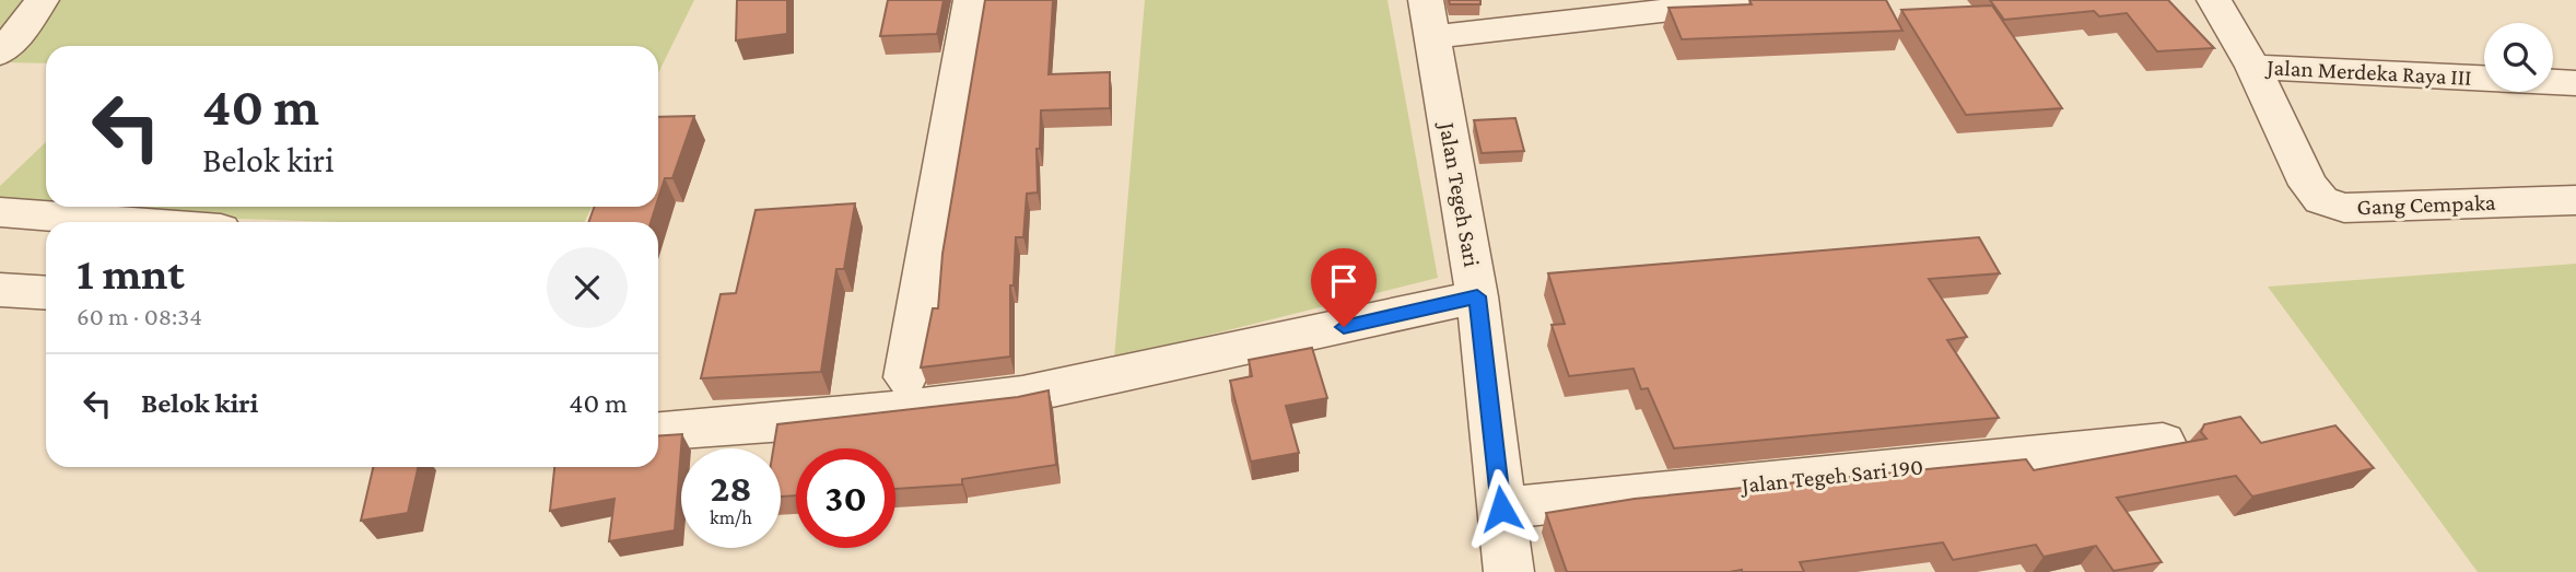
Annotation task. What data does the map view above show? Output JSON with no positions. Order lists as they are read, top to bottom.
{
  "streets": {
    "street": [
      "Jalan Merdeka Raya III",
      "Jalan Tegeh Sari",
      "Gang Cempaka",
      "Jalan Tegeh Sari 190"
    ]
  },
  "crossings": [
    ["Jalan Merdeka Raya III", "Gang Cempaka"],
    ["Jalan Tegeh Sari", "Jalan Tegeh Sari 190"]
  ],
  "page": {
    "turn": ["40 m", "Belok kiri"],
    "heading": ["1 mnt", "60 m · 08:34"],
    "list": [
      {
        "name": "Belok kiri",
        "value": "40 m"
      }
    ],
    "speed": "28 km/h",
    "limit": "30"
  }
}
